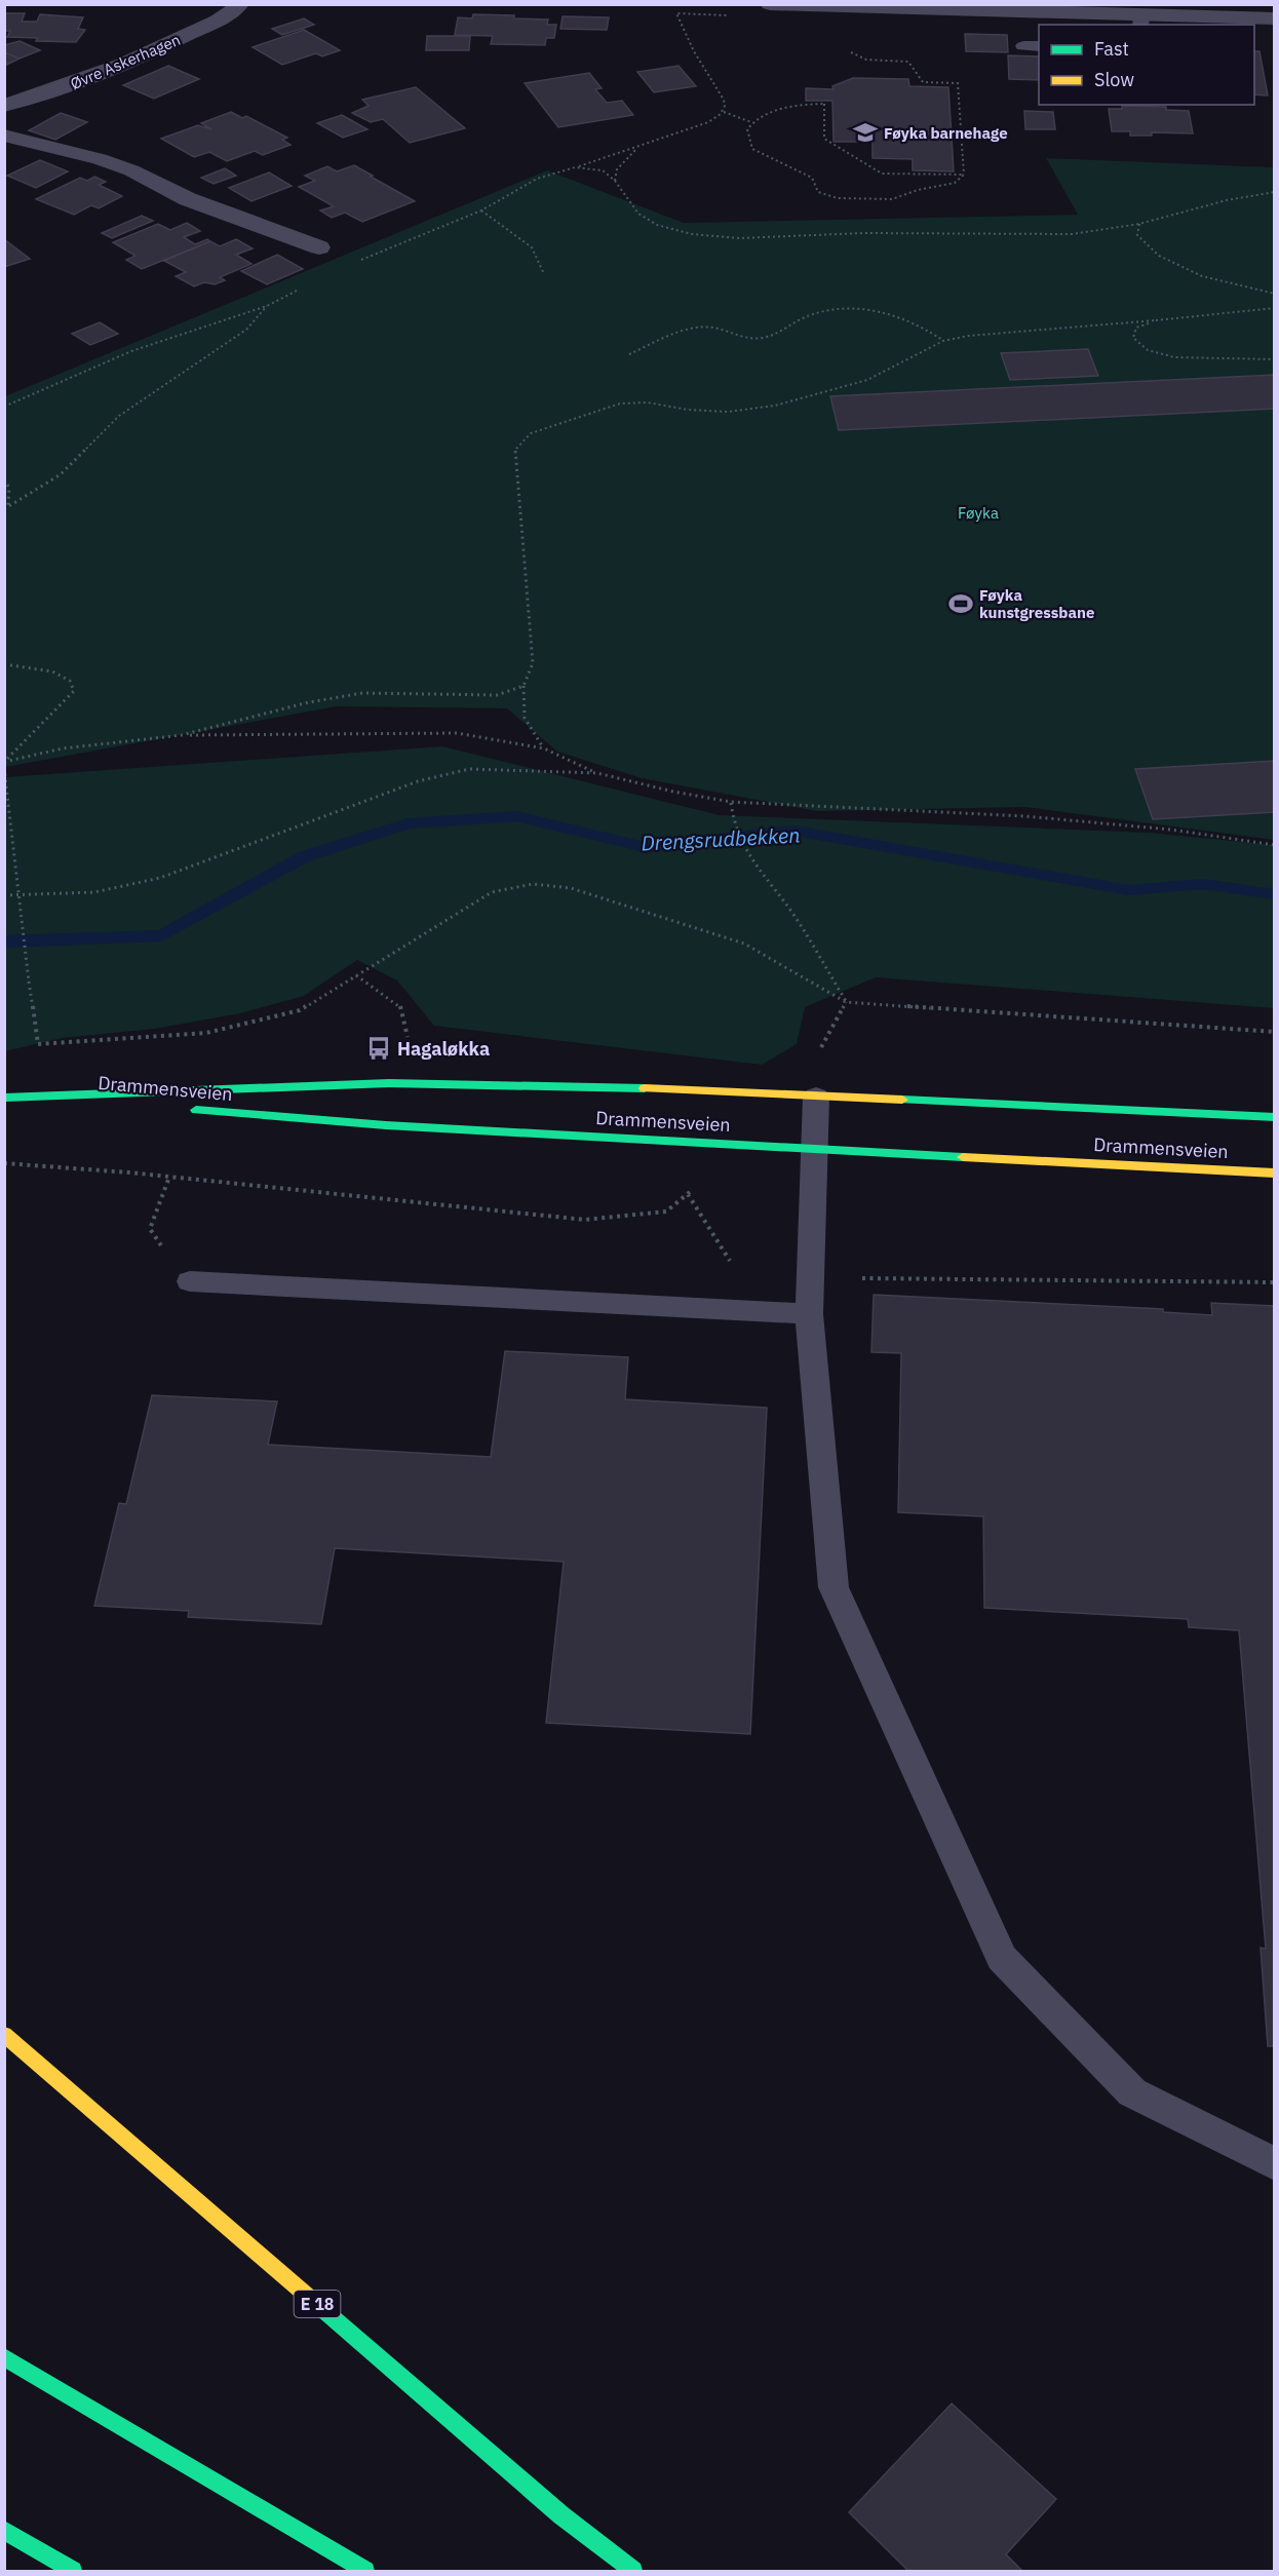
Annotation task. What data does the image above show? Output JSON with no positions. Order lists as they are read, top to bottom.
{
  "streets": {
    "main road": ["Drammensveien", "E 18"],
    "street": ["Øvre Askerhagen"]
  },
  "water": ["Drengsrudbekken"],
  "parks": ["Føyka"],
  "places": {
    "school or university": ["Føyka barnehage"],
    "sports": ["Føyka kunstgressbane"],
    "bus stop": ["Hagaløkka"]
  },
  "legend": ["Fast", "Slow"]
}
